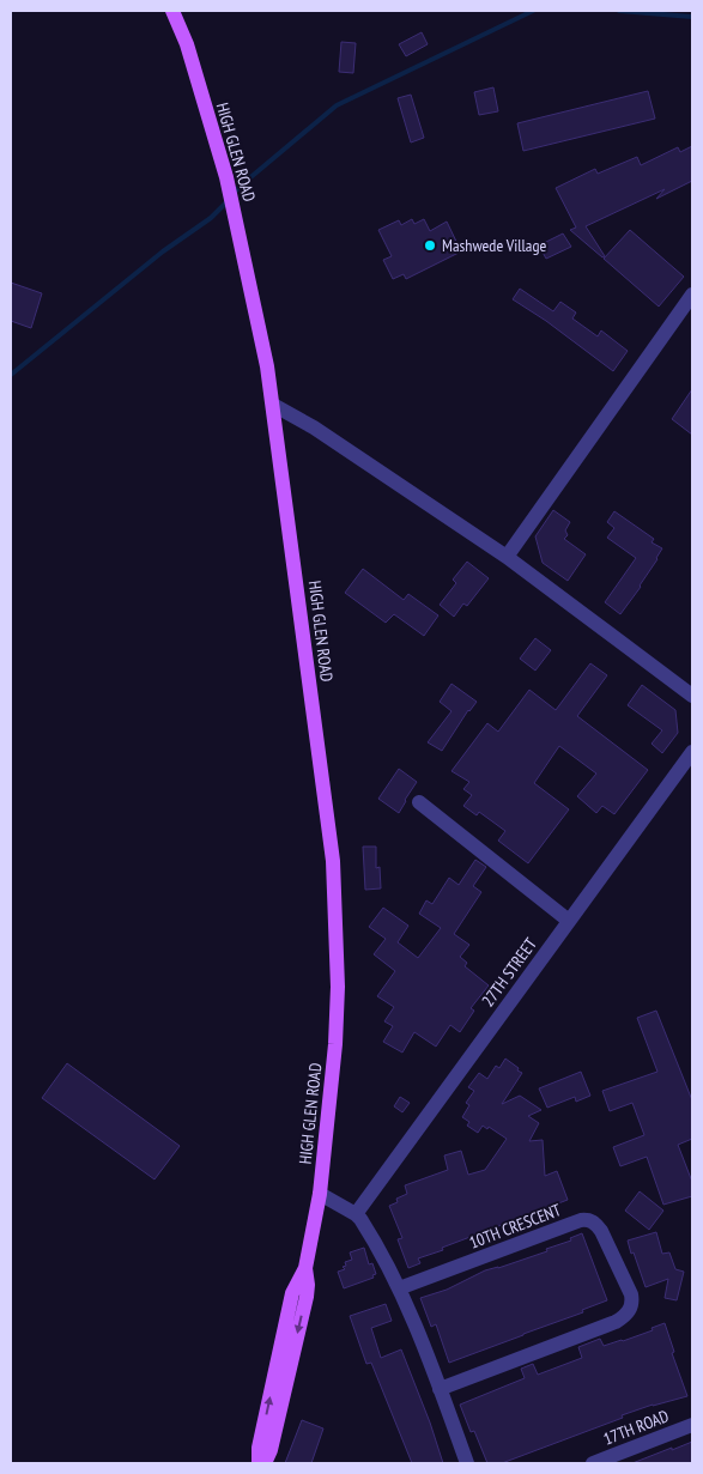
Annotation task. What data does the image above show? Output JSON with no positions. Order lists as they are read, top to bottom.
{
  "streets": {
    "main road": ["HIGH GLEN ROAD"],
    "street": ["27TH STREET", "10TH CRESCENT", "17TH ROAD"]
  },
  "places": ["Mashwede Village"]
}
